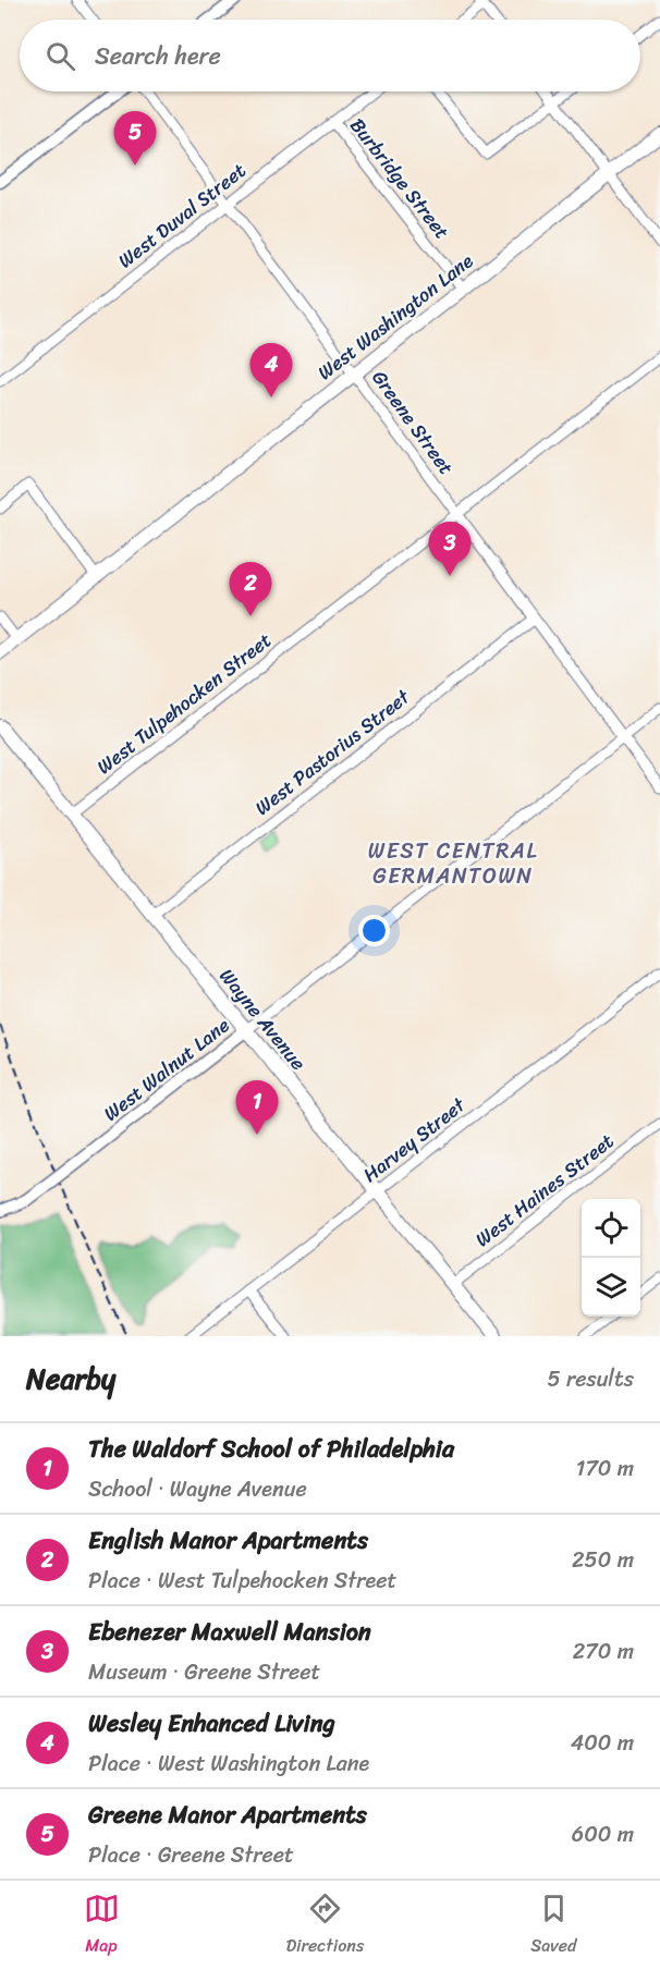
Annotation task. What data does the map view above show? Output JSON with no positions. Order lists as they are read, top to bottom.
{
  "streets": {
    "main road": ["West Washington Lane", "Wayne Avenue"],
    "street": [
      "Burbridge Street",
      "West Duval Street",
      "Greene Street",
      "West Tulpehocken Street",
      "West Pastorius Street",
      "West Walnut Lane",
      "Harvey Street",
      "West Haines Street"
    ]
  },
  "crossings": [
    ["Burbridge Street", "West Duval Street"],
    ["Burbridge Street", "West Washington Lane"],
    ["West Duval Street", "Greene Street"],
    ["West Washington Lane", "Greene Street"],
    ["Greene Street", "West Tulpehocken Street"],
    ["Greene Street", "West Pastorius Street"],
    ["Greene Street", "West Walnut Lane"],
    ["West Tulpehocken Street", "Wayne Avenue"],
    ["West Pastorius Street", "Wayne Avenue"],
    ["Wayne Avenue", "West Walnut Lane"],
    ["Wayne Avenue", "Harvey Street"],
    ["Wayne Avenue", "West Haines Street"]
  ],
  "districts": ["WEST CENTRAL GERMANTOWN"],
  "page": {
    "search": "Search here",
    "pins": [
      "5",
      "4",
      "3",
      "2",
      "1"
    ],
    "heading": ["Nearby", "5 results"],
    "list": [
      {
        "mark": "1",
        "name": "The Waldorf School of Philadelphia",
        "note": "School · Wayne Avenue",
        "value": "170 m"
      },
      {
        "mark": "2",
        "name": "English Manor Apartments",
        "note": "Place · West Tulpehocken Street",
        "value": "250 m"
      },
      {
        "mark": "3",
        "name": "Ebenezer Maxwell Mansion",
        "note": "Museum · Greene Street",
        "value": "270 m"
      },
      {
        "mark": "4",
        "name": "Wesley Enhanced Living",
        "note": "Place · West Washington Lane",
        "value": "400 m"
      },
      {
        "mark": "5",
        "name": "Greene Manor Apartments",
        "note": "Place · Greene Street",
        "value": "600 m"
      }
    ],
    "nav": ["Map", "Directions", "Saved"]
  }
}
